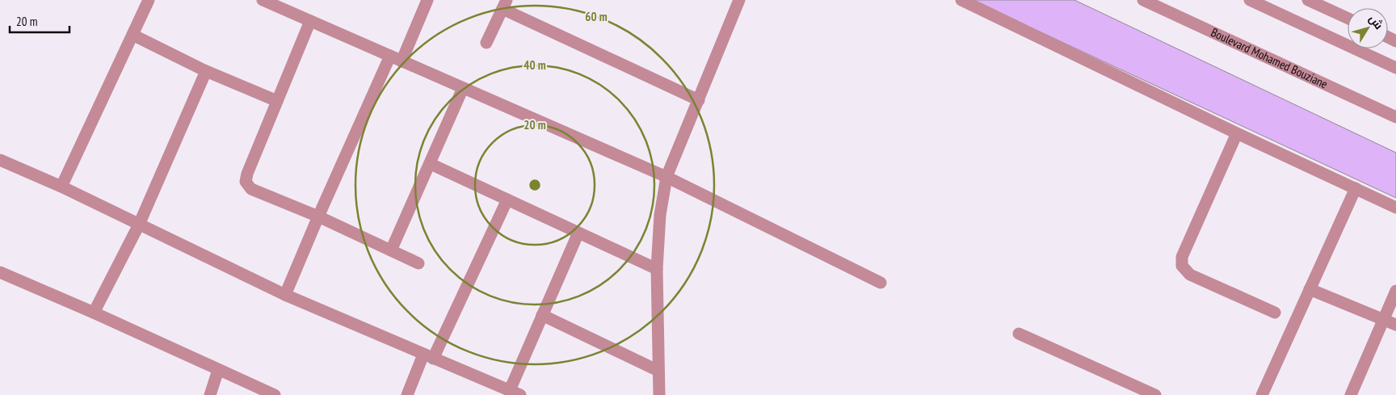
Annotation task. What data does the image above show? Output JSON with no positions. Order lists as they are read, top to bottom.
{
  "streets": {
    "street": ["Boulevard Mohamed Bouziane"]
  },
  "scale_bar": "20 m",
  "north": "top right",
  "rings": ["60 m", "40 m", "20 m"]
}
